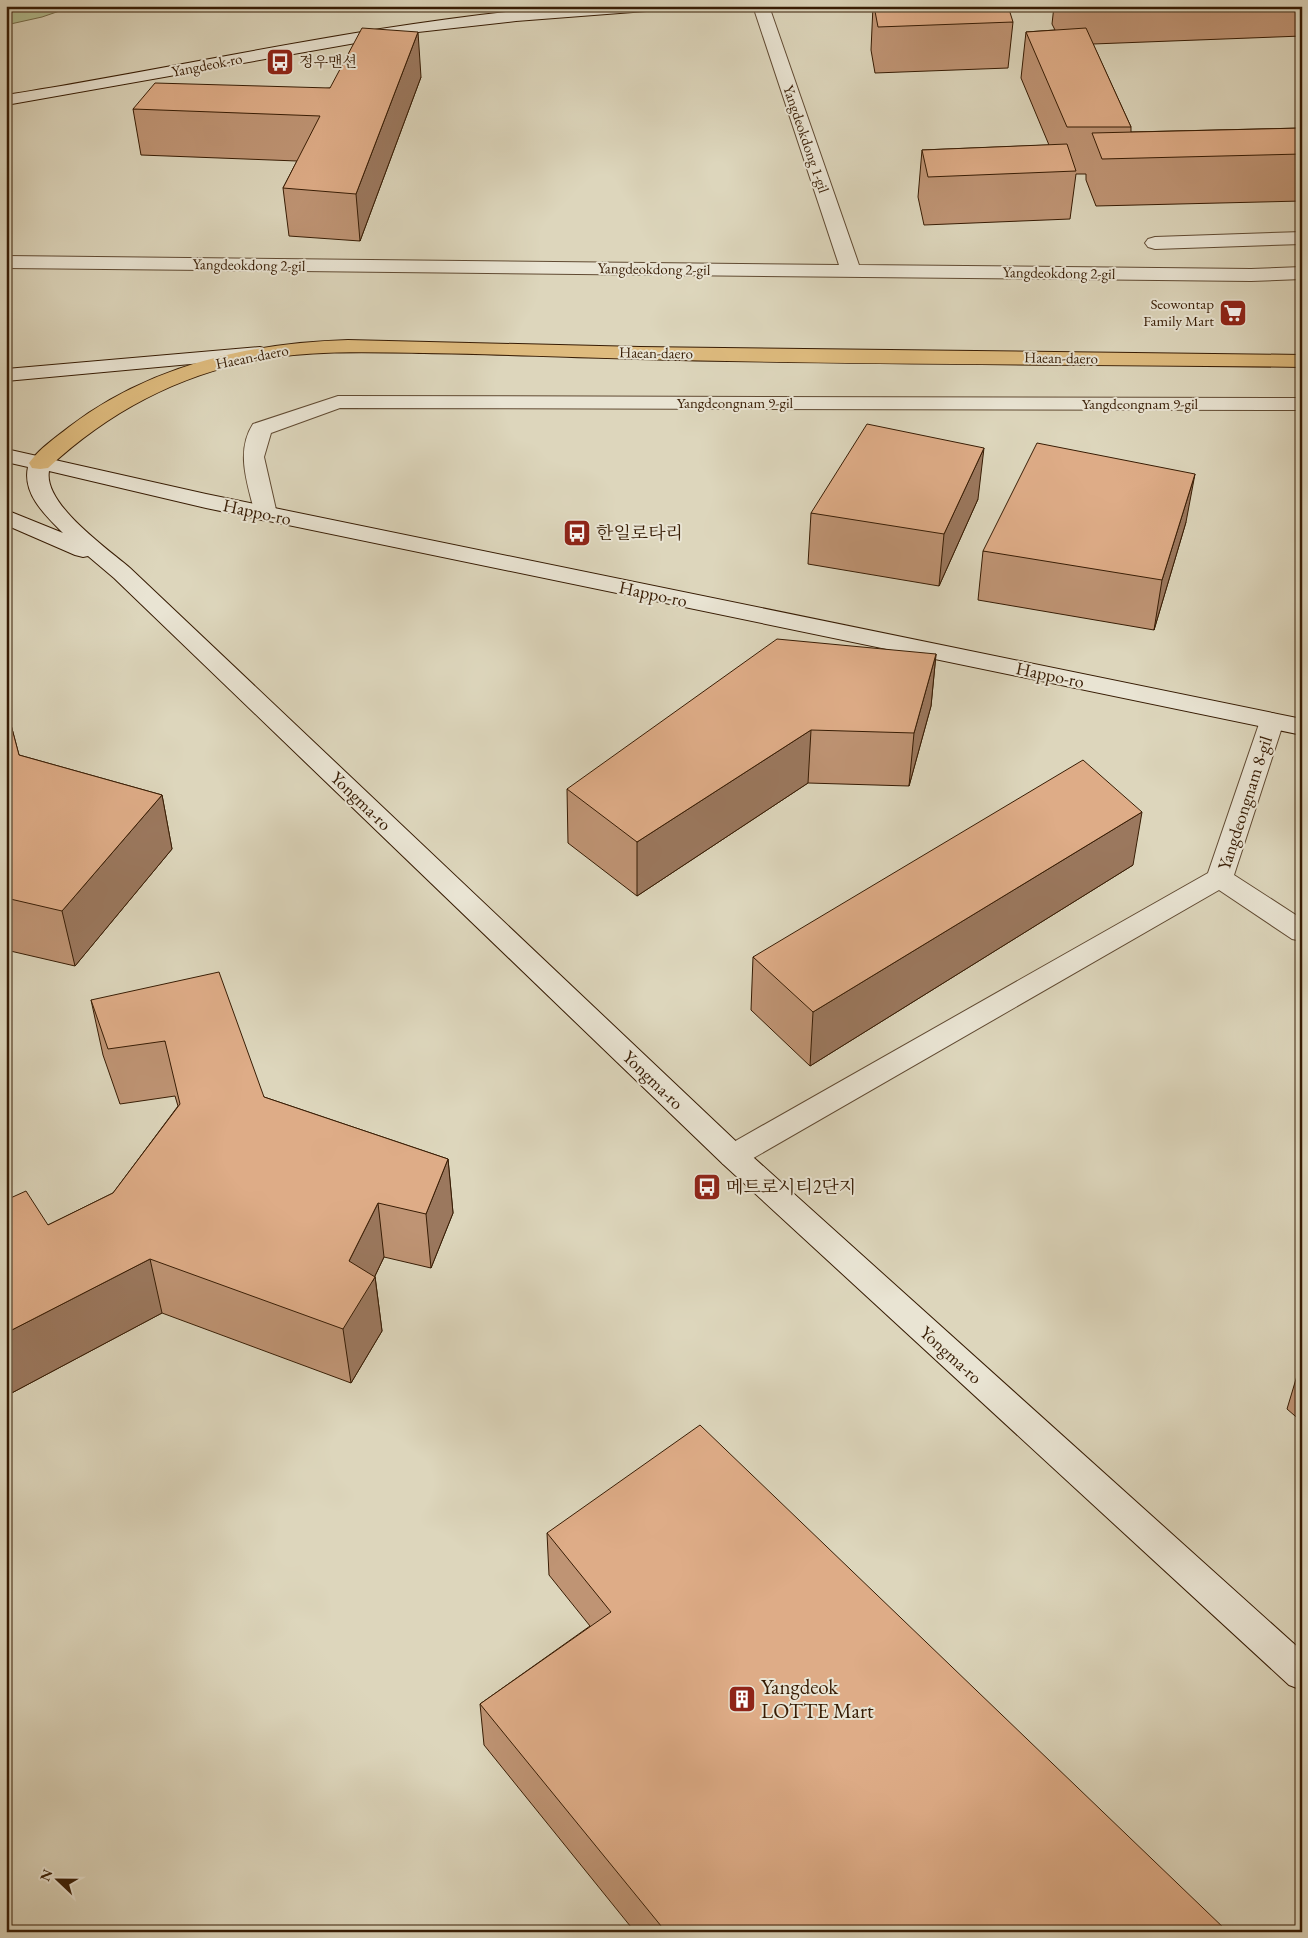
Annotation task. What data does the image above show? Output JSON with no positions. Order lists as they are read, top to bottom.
{
  "streets": {
    "main road": ["Haean-daero"],
    "street": [
      "Yangdeok-ro",
      "Yangdeokdong 1-gil",
      "Yangdeokdong 2-gil",
      "Yangdeongnam 9-gil",
      "Happo-ro",
      "Yongma-ro",
      "Yangdeongnam 8-gil"
    ]
  },
  "crossings": [
    ["Yangdeokdong 1-gil", "Yangdeokdong 2-gil"],
    ["Haean-daero", "Happo-ro"],
    ["Haean-daero", "Yongma-ro"],
    ["Yangdeongnam 9-gil", "Happo-ro"],
    ["Happo-ro", "Yongma-ro"],
    ["Happo-ro", "Yangdeongnam 8-gil"]
  ],
  "places": {
    "bus stop": ["정우맨션", "한일로타리", "메트로시티2단지"],
    "supermarket": ["Seowontap Family Mart"],
    "building": ["Yangdeok LOTTE Mart"]
  },
  "north": "left"
}
